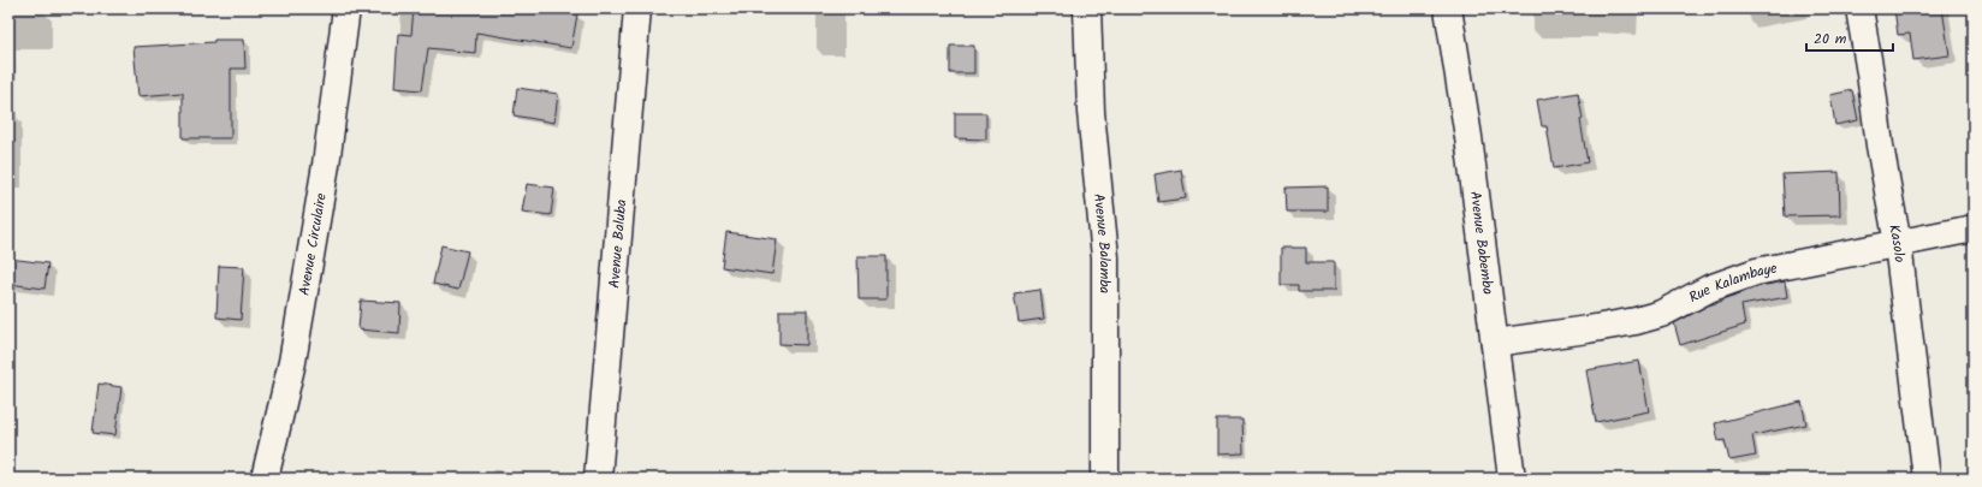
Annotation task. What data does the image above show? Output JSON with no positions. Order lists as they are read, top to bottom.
{
  "streets": {
    "street": [
      "Avenue Baluba",
      "Avenue Balamba",
      "Avenue Babemba",
      "Kasolo",
      "Avenue Circulaire",
      "Rue Kalambaye"
    ]
  },
  "crossings": [
    ["Avenue Babemba", "Rue Kalambaye"],
    ["Kasolo", "Rue Kalambaye"]
  ],
  "scale_bar": "20 m"
}
